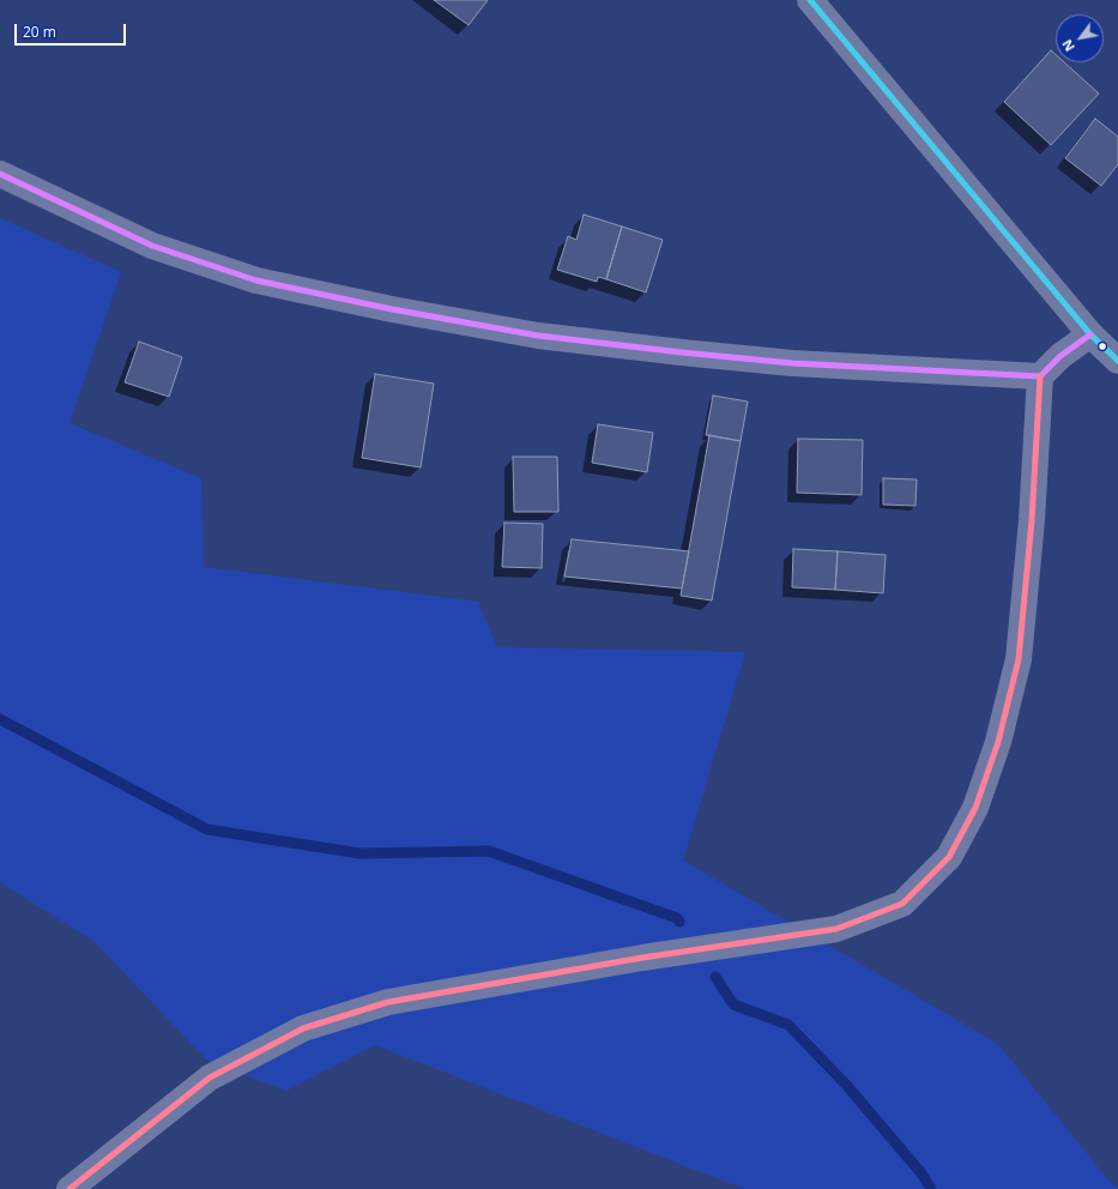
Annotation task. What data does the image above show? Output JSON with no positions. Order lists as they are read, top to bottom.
{
  "scale_bar": "20 m",
  "north": "bottom left"
}
